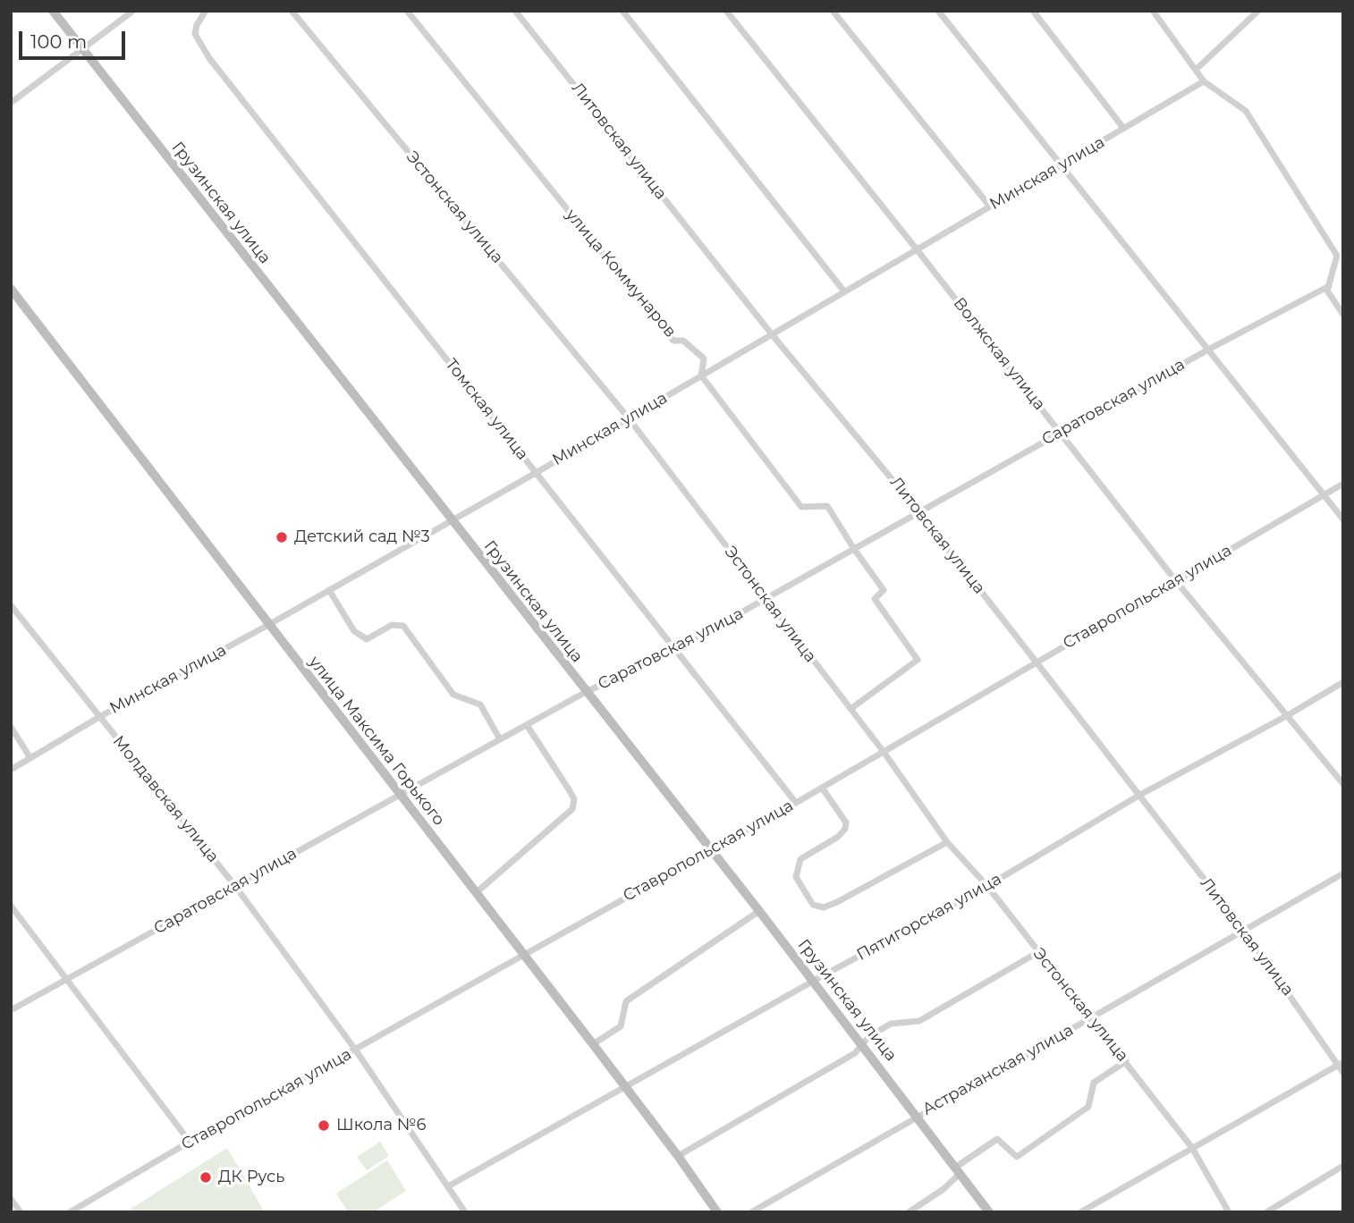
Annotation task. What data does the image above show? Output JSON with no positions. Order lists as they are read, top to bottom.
{
  "streets": {
    "main road": ["Грузинская улица", "улица Максима Горького"],
    "street": [
      "Литовская улица",
      "Минская улица",
      "Эстонская улица",
      "улица Коммунаров",
      "Волжская улица",
      "Саратовская улица",
      "Томская улица",
      "Ставропольская улица",
      "Молдавская улица",
      "Пятигорская улица",
      "Астраханская улица"
    ]
  },
  "crossings": [
    ["Литовская улица", "Минская улица"],
    ["Литовская улица", "Саратовская улица"],
    ["Литовская улица", "Ставропольская улица"],
    ["Литовская улица", "Пятигорская улица"],
    ["Литовская улица", "Астраханская улица"],
    ["Минская улица", "Грузинская улица"],
    ["Минская улица", "Эстонская улица"],
    ["Минская улица", "улица Коммунаров"],
    ["Минская улица", "Волжская улица"],
    ["Минская улица", "Томская улица"],
    ["Минская улица", "улица Максима Горького"],
    ["Минская улица", "Молдавская улица"],
    ["Грузинская улица", "Саратовская улица"],
    ["Грузинская улица", "Ставропольская улица"],
    ["Грузинская улица", "Пятигорская улица"],
    ["Грузинская улица", "Астраханская улица"],
    ["Эстонская улица", "улица Коммунаров"],
    ["Эстонская улица", "Саратовская улица"],
    ["Эстонская улица", "Ставропольская улица"],
    ["Эстонская улица", "Пятигорская улица"],
    ["Эстонская улица", "Астраханская улица"],
    ["улица Коммунаров", "Саратовская улица"],
    ["Волжская улица", "Саратовская улица"],
    ["Волжская улица", "Ставропольская улица"],
    ["Волжская улица", "Пятигорская улица"],
    ["Саратовская улица", "Томская улица"],
    ["Саратовская улица", "улица Максима Горького"],
    ["Саратовская улица", "Молдавская улица"],
    ["Томская улица", "Ставропольская улица"],
    ["Ставропольская улица", "улица Максима Горького"],
    ["Ставропольская улица", "Молдавская улица"],
    ["улица Максима Горького", "Пятигорская улица"],
    ["Молдавская улица", "Пятигорская улица"]
  ],
  "places": ["Детский сад №3", "Школа №6", "ДК Русь"],
  "scale_bar": "100 m"
}
